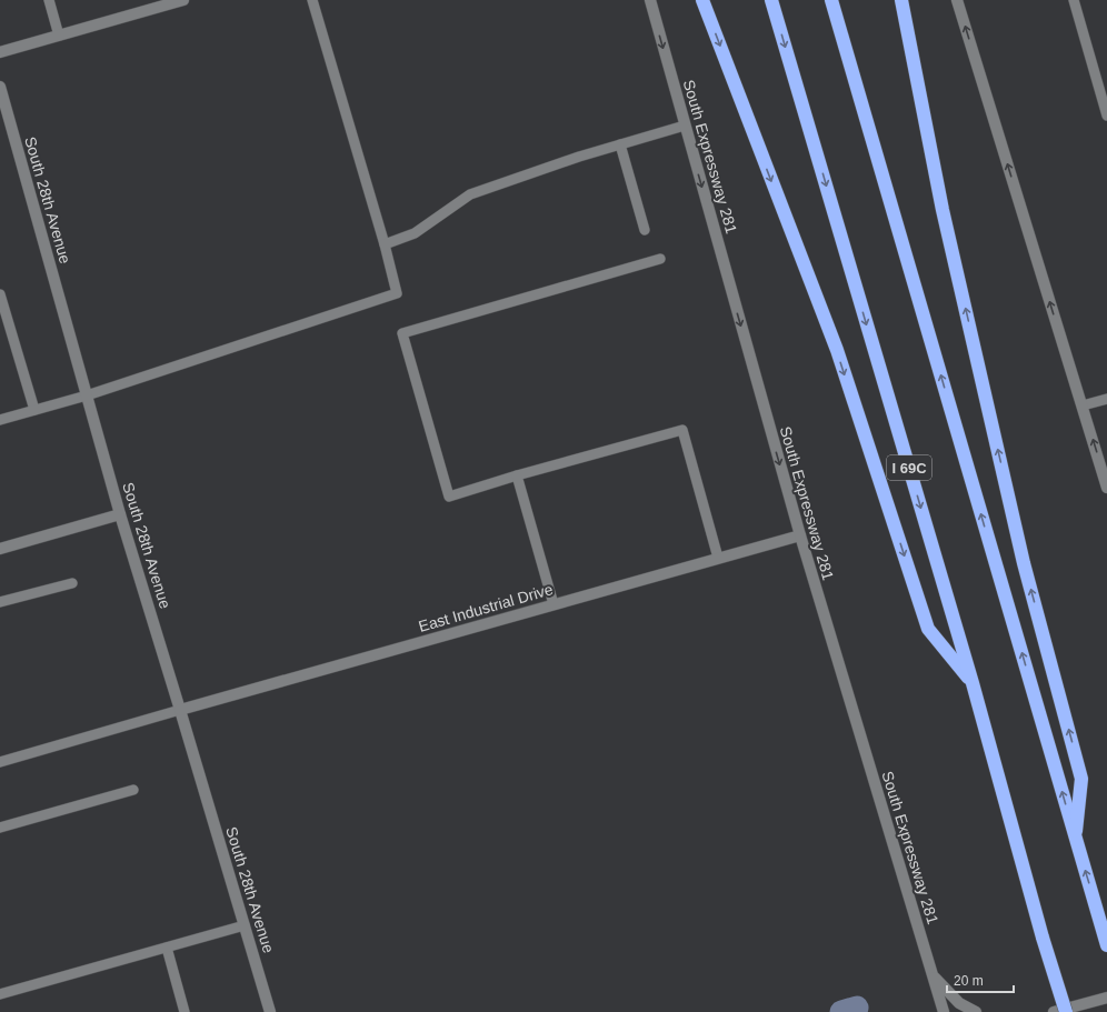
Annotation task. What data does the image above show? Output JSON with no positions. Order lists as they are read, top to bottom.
{
  "streets": {
    "highway": ["I 69C"],
    "street": ["South Expressway 281", "South 28th Avenue", "East Industrial Drive"]
  },
  "crossings": [
    ["South Expressway 281", "East Industrial Drive"],
    ["South 28th Avenue", "East Industrial Drive"]
  ],
  "one_way": ["South Expressway 281"],
  "scale_bar": "20 m"
}
